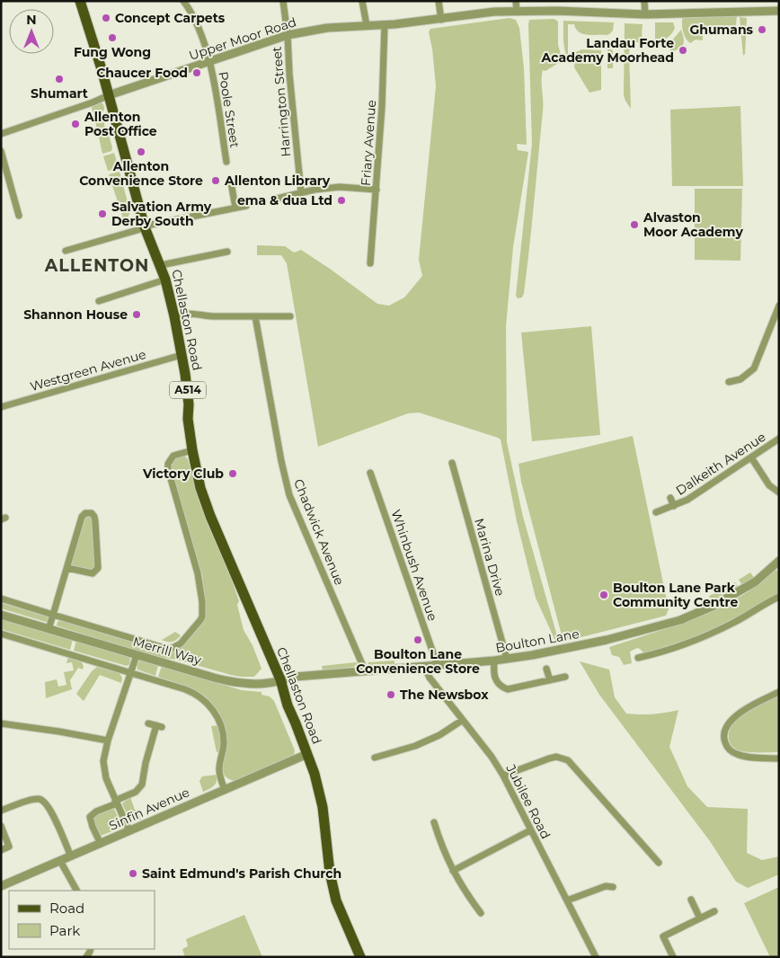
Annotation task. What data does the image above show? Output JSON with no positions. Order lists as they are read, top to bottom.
{
  "streets": {
    "main road": ["Chellaston Road", "A514"],
    "street": [
      "Upper Moor Road",
      "Harrington Street",
      "Poole Street",
      "Friary Avenue",
      "Westgreen Avenue",
      "Dalkeith Avenue",
      "Chadwick Avenue",
      "Marina Drive",
      "Whinbush Avenue",
      "Boulton Lane",
      "Merrill Way",
      "Jubilee Road",
      "Sinfin Avenue"
    ]
  },
  "crossings": [
    ["Upper Moor Road", "Harrington Street"],
    ["Upper Moor Road", "Poole Street"],
    ["Upper Moor Road", "Friary Avenue"],
    ["Upper Moor Road", "Chellaston Road"],
    ["Upper Moor Road", "A514"],
    ["Chellaston Road", "Westgreen Avenue"],
    ["Chellaston Road", "A514"],
    ["Chellaston Road", "Boulton Lane"],
    ["Chellaston Road", "Merrill Way"],
    ["Chellaston Road", "Sinfin Avenue"],
    ["Chadwick Avenue", "Boulton Lane"],
    ["Marina Drive", "Boulton Lane"],
    ["Whinbush Avenue", "Boulton Lane"],
    ["Boulton Lane", "Merrill Way"],
    ["Boulton Lane", "Jubilee Road"]
  ],
  "districts": ["ALLENTON"],
  "places": [
    "Concept Carpets",
    "Ghumans",
    "Fung Wong",
    "Landau Forte Academy Moorhead",
    "Chaucer Food",
    "Shumart",
    "Allenton Post Office",
    "Allenton Convenience Store",
    "Allenton Library",
    "ema & dua Ltd",
    "Salvation Army Derby South",
    "Alvaston Moor Academy",
    "Shannon House",
    "Victory Club",
    "Boulton Lane Park Community Centre",
    "Boulton Lane Convenience Store",
    "The Newsbox",
    "Saint Edmund's Parish Church"
  ],
  "legend": ["Road", "Park"],
  "north": "top"
}
